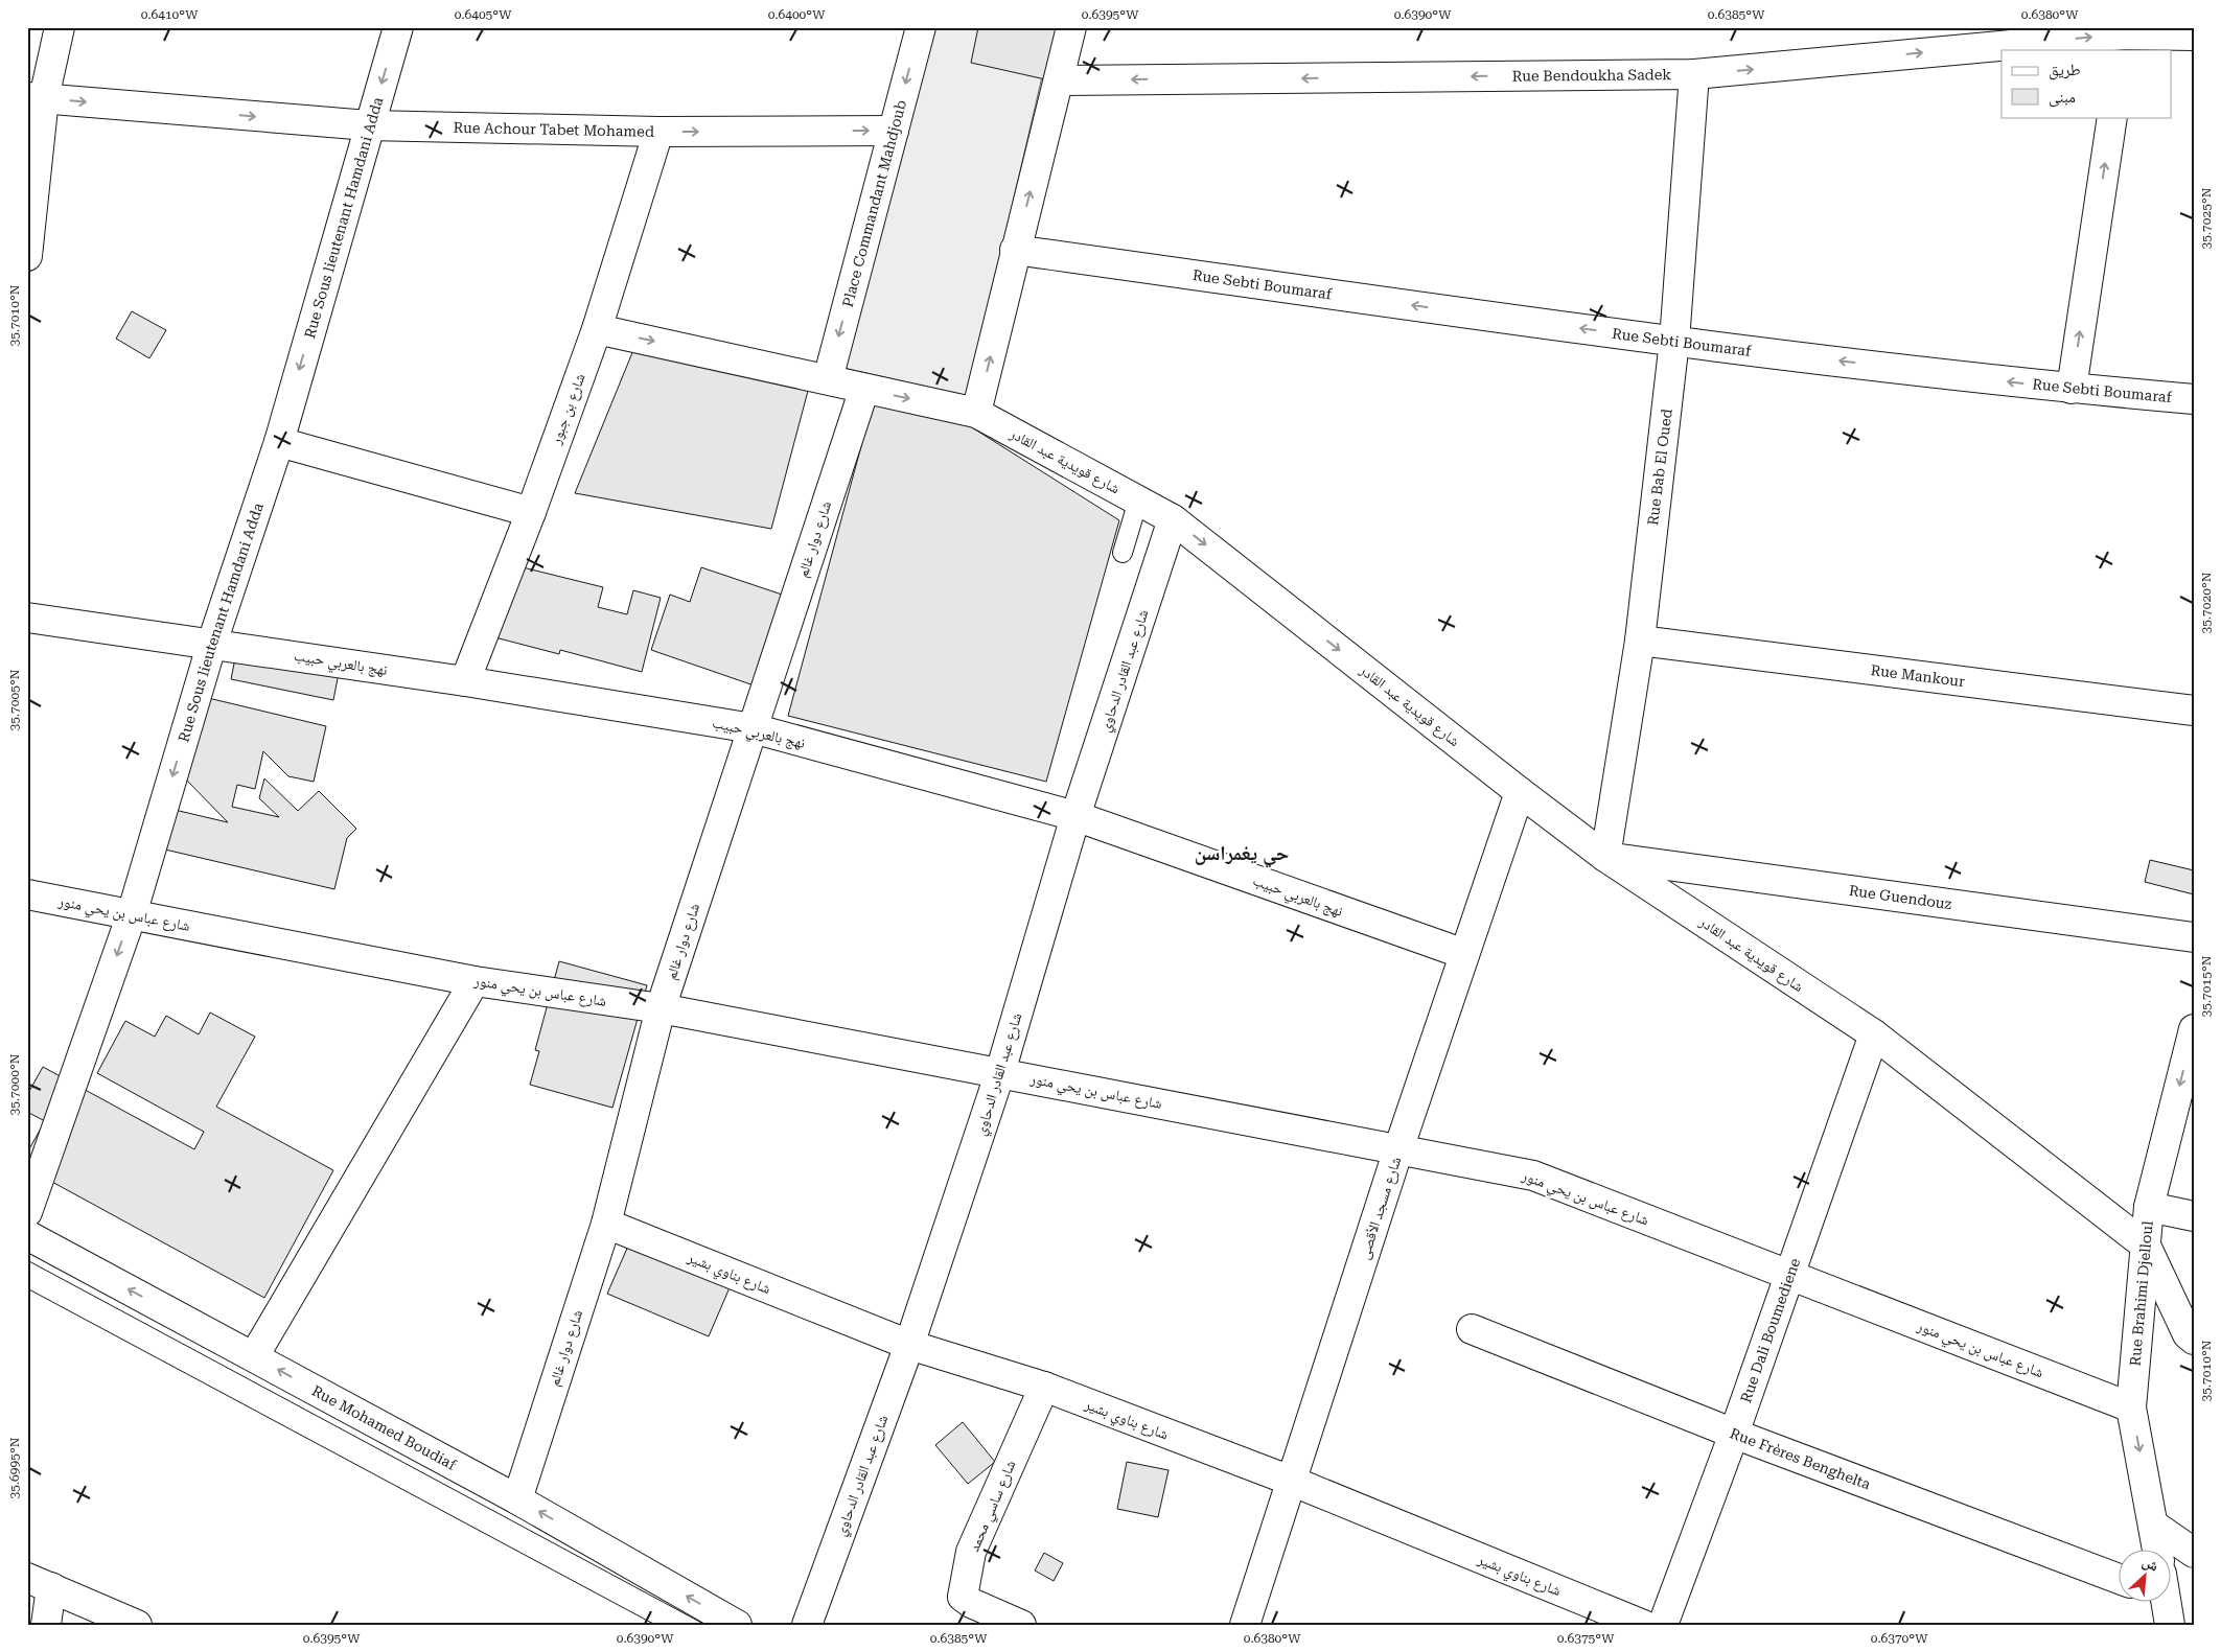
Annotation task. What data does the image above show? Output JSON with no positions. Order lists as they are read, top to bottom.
{
  "streets": {
    "street": [
      "Rue Bendoukha Sadek",
      "Rue Achour Tabet Mohamed",
      "Place Commandant Mahdjoub",
      "Rue Sous lieutenant Hamdani Adda",
      "Rue Sebti Boumaraf",
      "شارع بن جبور",
      "شارع قويدية عبد القادر",
      "Rue Bab El Oued",
      "شارع دوار غالم",
      "نهج بالعربي حبيب",
      "شارع عبد القادر الدحاوي",
      "Rue Mankour",
      "Rue Guendouz",
      "شارع عباس بن يحي منور",
      "شارع مسجد الأقصى",
      "شارع بناوي بشير",
      "Rue Brahimi Djelloul",
      "Rue Dali Boumediene",
      "Rue Mohamed Boudiaf",
      "Rue Frères Benghelta",
      "شارع ساسي محمد"
    ]
  },
  "crossings": [
    ["Rue Bendoukha Sadek", "Rue Bab El Oued"],
    ["Rue Achour Tabet Mohamed", "Place Commandant Mahdjoub"],
    ["Rue Achour Tabet Mohamed", "Rue Sous lieutenant Hamdani Adda"],
    ["Rue Achour Tabet Mohamed", "شارع بن جبور"],
    ["Place Commandant Mahdjoub", "شارع قويدية عبد القادر"],
    ["Rue Sous lieutenant Hamdani Adda", "نهج بالعربي حبيب"],
    ["Rue Sous lieutenant Hamdani Adda", "شارع عباس بن يحي منور"],
    ["Rue Sebti Boumaraf", "Rue Bab El Oued"],
    ["شارع بن جبور", "شارع قويدية عبد القادر"],
    ["شارع بن جبور", "نهج بالعربي حبيب"],
    ["شارع قويدية عبد القادر", "Rue Bab El Oued"],
    ["شارع قويدية عبد القادر", "شارع دوار غالم"],
    ["شارع قويدية عبد القادر", "شارع عبد القادر الدحاوي"],
    ["شارع قويدية عبد القادر", "Rue Guendouz"],
    ["شارع قويدية عبد القادر", "شارع مسجد الأقصى"],
    ["شارع قويدية عبد القادر", "Rue Brahimi Djelloul"],
    ["شارع قويدية عبد القادر", "Rue Dali Boumediene"],
    ["Rue Bab El Oued", "Rue Mankour"],
    ["Rue Bab El Oued", "Rue Guendouz"],
    ["شارع دوار غالم", "نهج بالعربي حبيب"],
    ["شارع دوار غالم", "شارع عباس بن يحي منور"],
    ["شارع دوار غالم", "شارع بناوي بشير"],
    ["شارع دوار غالم", "Rue Mohamed Boudiaf"],
    ["نهج بالعربي حبيب", "شارع عبد القادر الدحاوي"],
    ["نهج بالعربي حبيب", "شارع مسجد الأقصى"],
    ["شارع عبد القادر الدحاوي", "شارع عباس بن يحي منور"],
    ["شارع عبد القادر الدحاوي", "شارع بناوي بشير"],
    ["شارع عباس بن يحي منور", "شارع مسجد الأقصى"],
    ["شارع عباس بن يحي منور", "Rue Brahimi Djelloul"],
    ["شارع عباس بن يحي منور", "Rue Dali Boumediene"],
    ["شارع مسجد الأقصى", "شارع بناوي بشير"],
    ["شارع بناوي بشير", "شارع ساسي محمد"],
    ["Rue Dali Boumediene", "Rue Frères Benghelta"]
  ],
  "one_way": [
    "Rue Achour Tabet Mohamed",
    "Rue Sous lieutenant Hamdani Adda",
    "Rue Sebti Boumaraf",
    "شارع قويدية عبد القادر",
    "Rue Brahimi Djelloul",
    "Rue Mohamed Boudiaf"
  ],
  "districts": ["حي يغمراسن"],
  "legend": ["طريق", "مبنى"],
  "north": "top right",
  "coordinates": [
    "0.6410°W",
    "0.6405°W",
    "0.6400°W",
    "0.6395°W",
    "0.6390°W",
    "0.6385°W",
    "0.6380°W",
    "35.7025°N",
    "35.7010°N",
    "35.7020°N",
    "35.7005°N",
    "35.7015°N",
    "35.7000°N",
    "35.6995°N",
    "0.6375°W",
    "0.6370°W"
  ]
}
